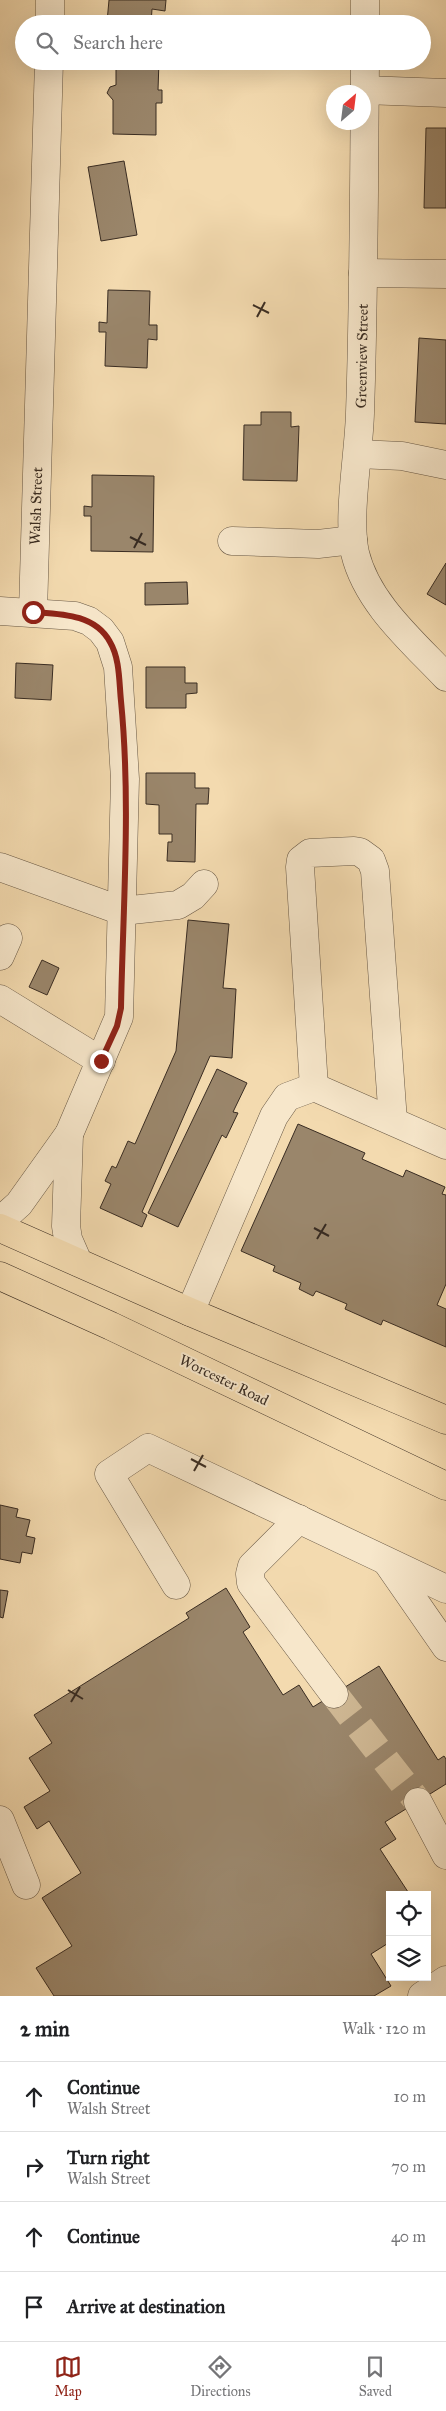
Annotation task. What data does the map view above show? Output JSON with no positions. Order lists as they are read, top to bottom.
{
  "streets": {
    "highway": ["Worcester Road"],
    "street": ["Greenview Street", "Walsh Street"]
  },
  "north": "top right",
  "page": {
    "search": "Search here",
    "heading": ["2 min", "Walk · 120 m"],
    "list": [
      ["Continue", "Walsh Street", "10 m"],
      ["Turn right", "Walsh Street", "70 m"],
      ["Continue", "40 m"],
      "Arrive at destination"
    ],
    "nav": ["Map", "Directions", "Saved"]
  }
}
